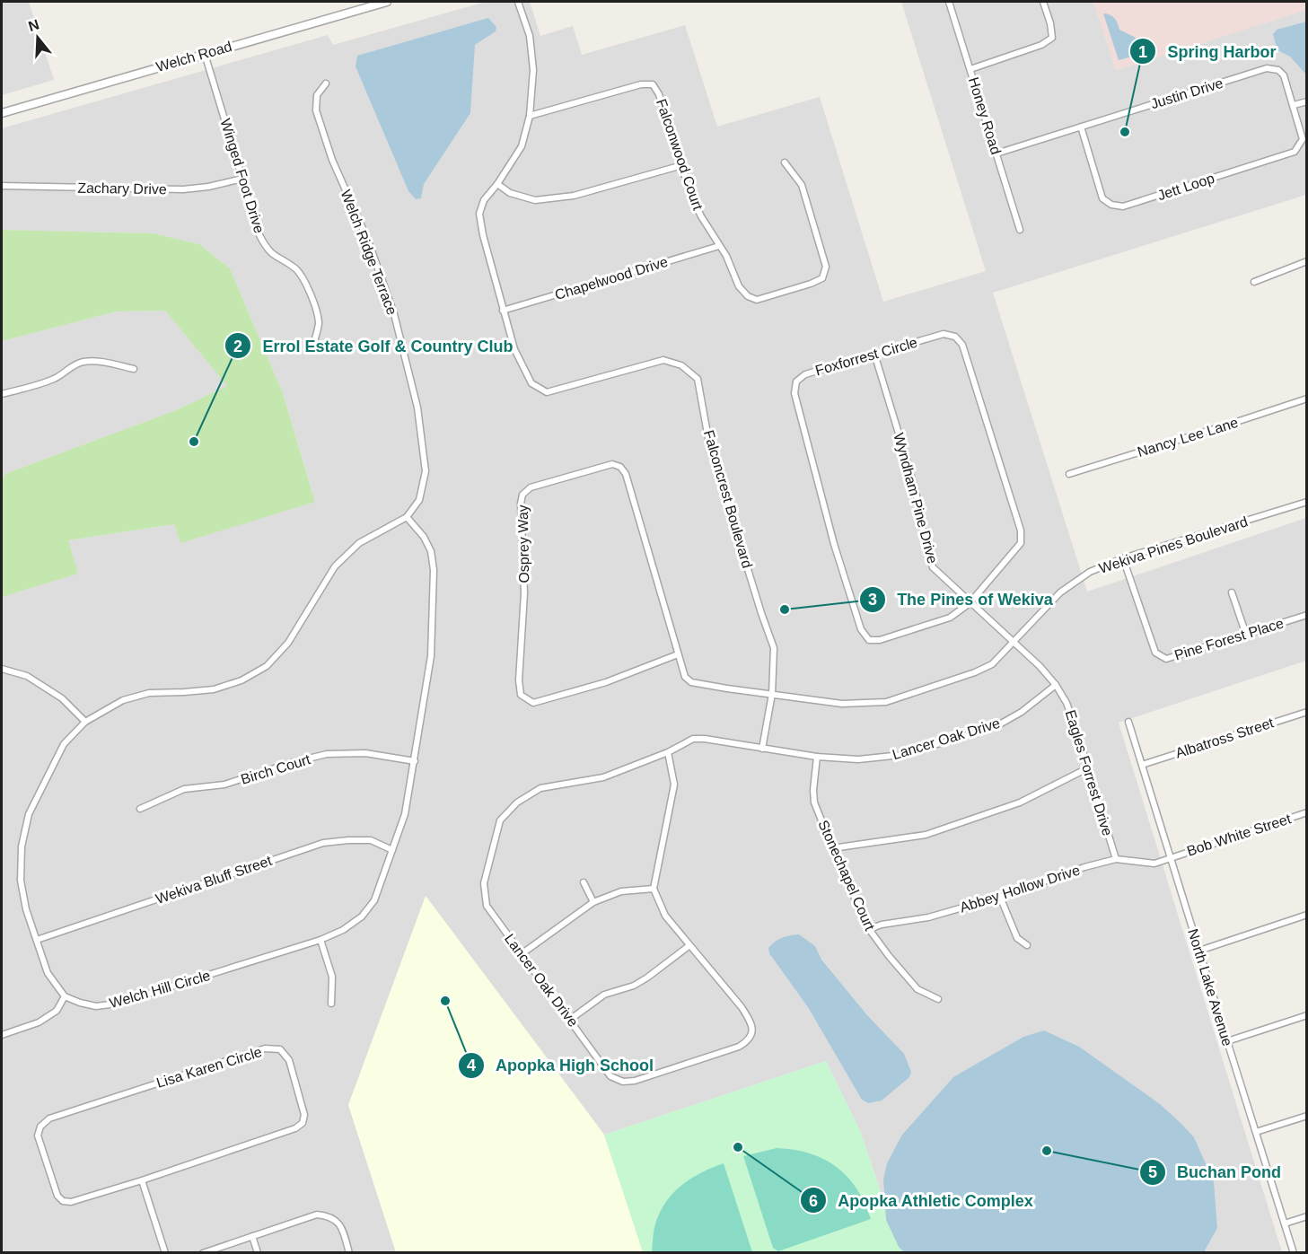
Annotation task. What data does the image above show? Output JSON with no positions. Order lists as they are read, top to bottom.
{
  "streets": {
    "street": [
      "Welch Road",
      "Justin Drive",
      "Honey Road",
      "Falconwood Court",
      "Winged Foot Drive",
      "Jett Loop",
      "Zachary Drive",
      "Welch Ridge Terrace",
      "Chapelwood Drive",
      "Foxforrest Circle",
      "Nancy Lee Lane",
      "Wyndham Pine Drive",
      "Falconcrest Boulevard",
      "Osprey Way",
      "Wekiva Pines Boulevard",
      "Pine Forest Place",
      "Albatross Street",
      "Lancer Oak Drive",
      "Birch Court",
      "Eagles Forrest Drive",
      "Bob White Street",
      "Stonechapel Court",
      "Wekiva Bluff Street",
      "Abbey Hollow Drive",
      "North Lake Avenue",
      "Welch Hill Circle",
      "Lisa Karen Circle"
    ]
  },
  "crossings": [
    ["Welch Road", "Winged Foot Drive"],
    ["Justin Drive", "Honey Road"],
    ["Justin Drive", "Jett Loop"],
    ["Falconwood Court", "Chapelwood Drive"],
    ["Falconwood Court", "Falconcrest Boulevard"],
    ["Winged Foot Drive", "Zachary Drive"],
    ["Welch Ridge Terrace", "Welch Hill Circle"],
    ["Chapelwood Drive", "Falconcrest Boulevard"],
    ["Foxforrest Circle", "Wyndham Pine Drive"],
    ["Wyndham Pine Drive", "Wekiva Pines Boulevard"],
    ["Wyndham Pine Drive", "Eagles Forrest Drive"],
    ["Falconcrest Boulevard", "Wekiva Pines Boulevard"],
    ["Falconcrest Boulevard", "Lancer Oak Drive"],
    ["Osprey Way", "Wekiva Pines Boulevard"],
    ["Wekiva Pines Boulevard", "Pine Forest Place"],
    ["Wekiva Pines Boulevard", "Eagles Forrest Drive"],
    ["Albatross Street", "North Lake Avenue"],
    ["Lancer Oak Drive", "Eagles Forrest Drive"],
    ["Lancer Oak Drive", "Stonechapel Court"],
    ["Birch Court", "Welch Hill Circle"],
    ["Eagles Forrest Drive", "Abbey Hollow Drive"],
    ["Bob White Street", "Abbey Hollow Drive"],
    ["Bob White Street", "North Lake Avenue"],
    ["Stonechapel Court", "Abbey Hollow Drive"],
    ["Wekiva Bluff Street", "Welch Hill Circle"],
    ["Abbey Hollow Drive", "North Lake Avenue"]
  ],
  "places": [
    "Spring Harbor",
    "Errol Estate Golf & Country Club",
    "The Pines of Wekiva",
    "Apopka High School",
    "Apopka Athletic Complex",
    "Buchan Pond"
  ],
  "north": "top"
}
